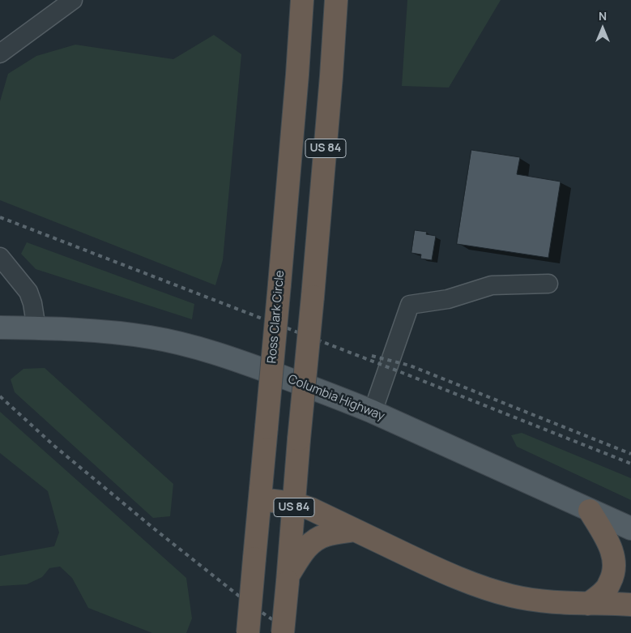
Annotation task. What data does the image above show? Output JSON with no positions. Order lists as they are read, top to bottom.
{
  "streets": {
    "highway": ["US 84", "Ross Clark Circle"],
    "main road": ["Columbia Highway"]
  },
  "north": "top"
}
